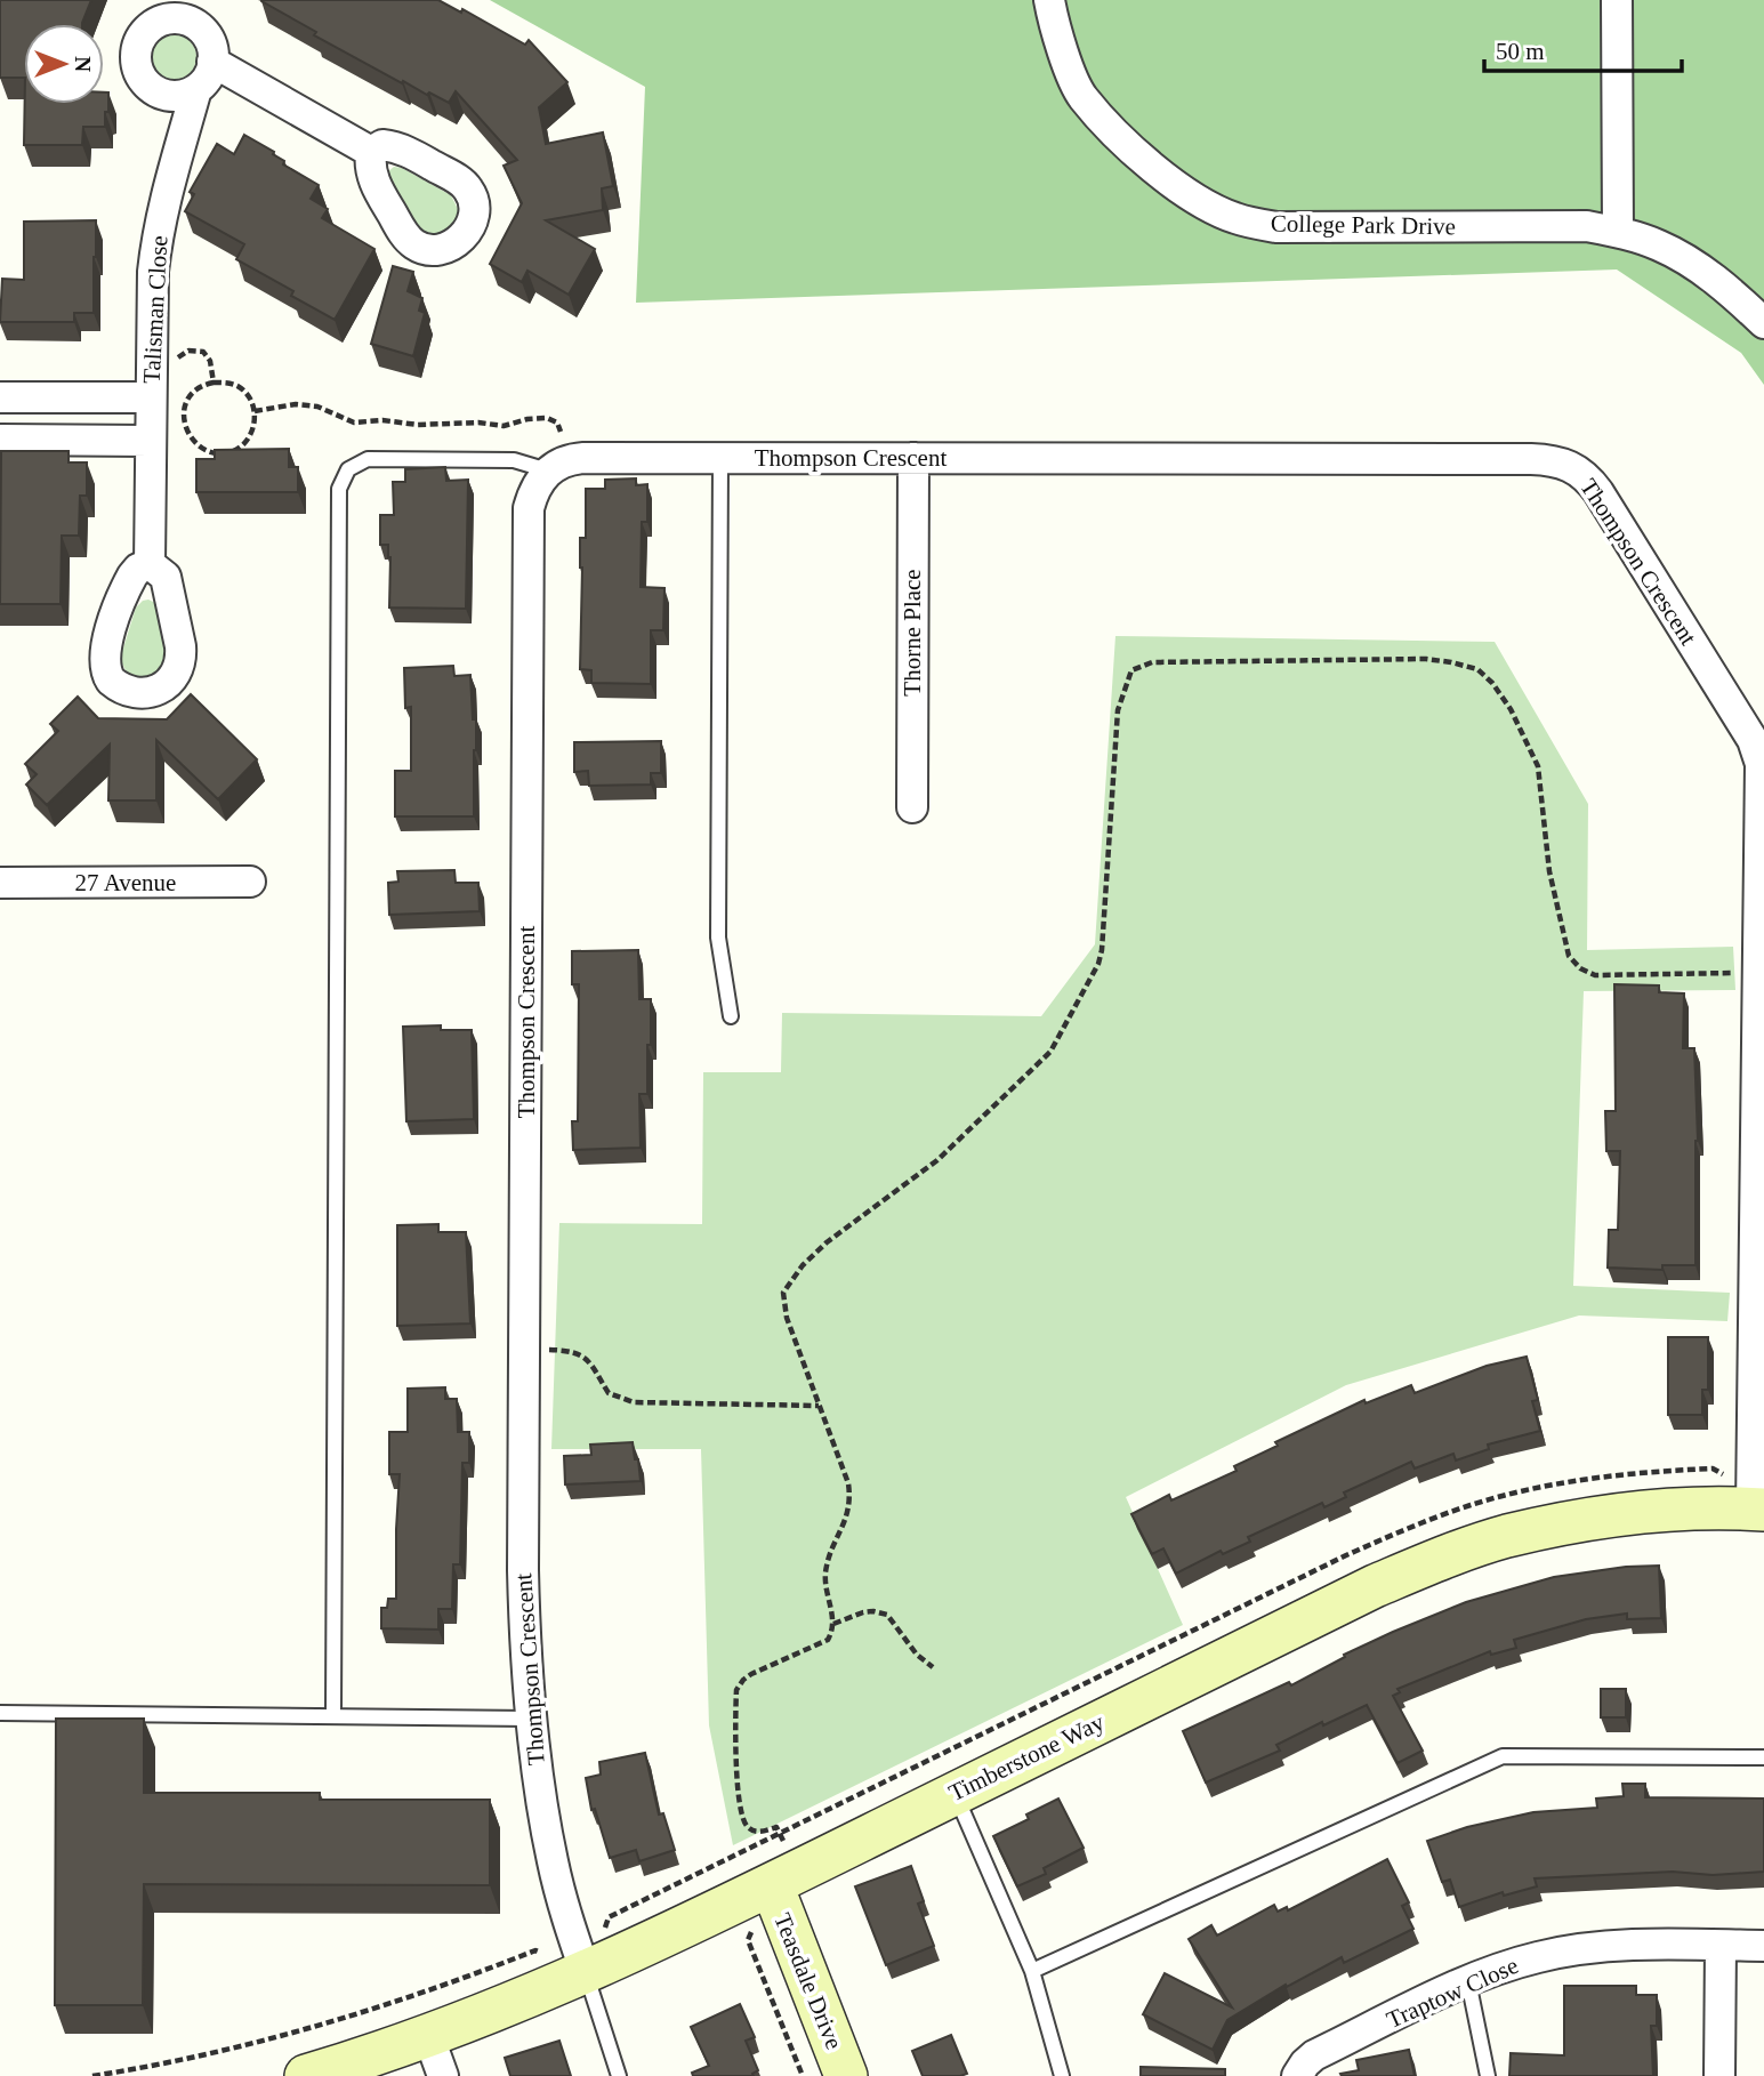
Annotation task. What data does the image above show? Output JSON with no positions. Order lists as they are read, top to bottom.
{
  "streets": {
    "street": [
      "College Park Drive",
      "Talisman Close",
      "Thompson Crescent",
      "Thorne Place",
      "27 Avenue",
      "Timberstone Way",
      "Teasdale Drive",
      "Traptow Close"
    ]
  },
  "crossings": [
    ["Thompson Crescent", "Thorne Place"],
    ["Thompson Crescent", "Timberstone Way"],
    ["Timberstone Way", "Teasdale Drive"]
  ],
  "scale_bar": "50 m",
  "north": "right"
}
